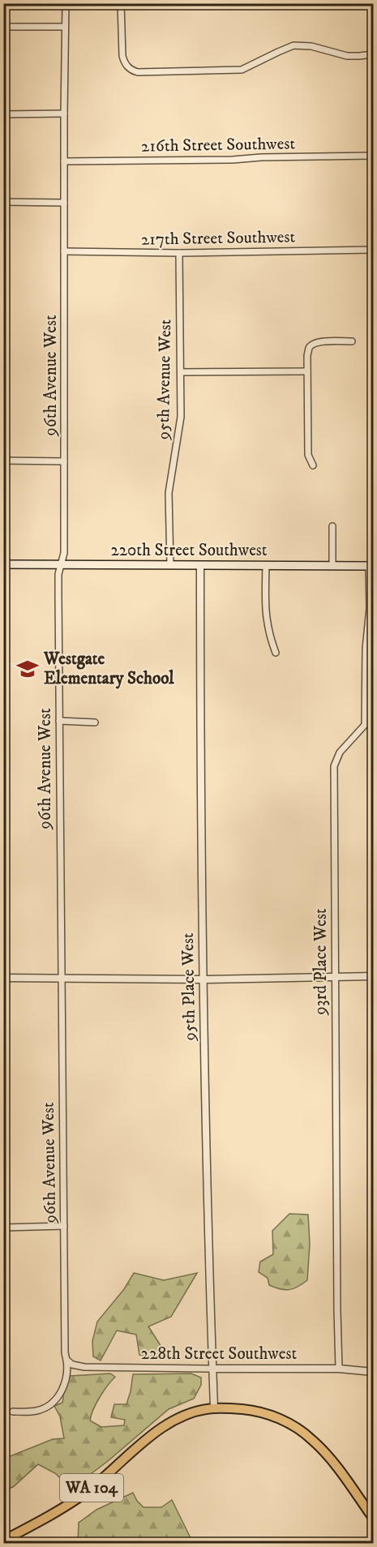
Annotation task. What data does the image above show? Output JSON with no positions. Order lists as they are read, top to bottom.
{
  "streets": {
    "main road": ["220th Street Southwest", "WA 104"],
    "street": [
      "216th Street Southwest",
      "217th Street Southwest",
      "96th Avenue West",
      "95th Avenue West",
      "93rd Place West",
      "95th Place West",
      "228th Street Southwest"
    ]
  },
  "crossings": [
    ["216th Street Southwest", "96th Avenue West"],
    ["217th Street Southwest", "96th Avenue West"],
    ["217th Street Southwest", "95th Avenue West"],
    ["96th Avenue West", "220th Street Southwest"],
    ["96th Avenue West", "228th Street Southwest"],
    ["95th Avenue West", "220th Street Southwest"],
    ["220th Street Southwest", "93rd Place West"],
    ["220th Street Southwest", "95th Place West"],
    ["93rd Place West", "228th Street Southwest"],
    ["95th Place West", "228th Street Southwest"],
    ["95th Place West", "WA 104"]
  ],
  "places": {
    "school or university": ["Westgate Elementary School"]
  }
}
